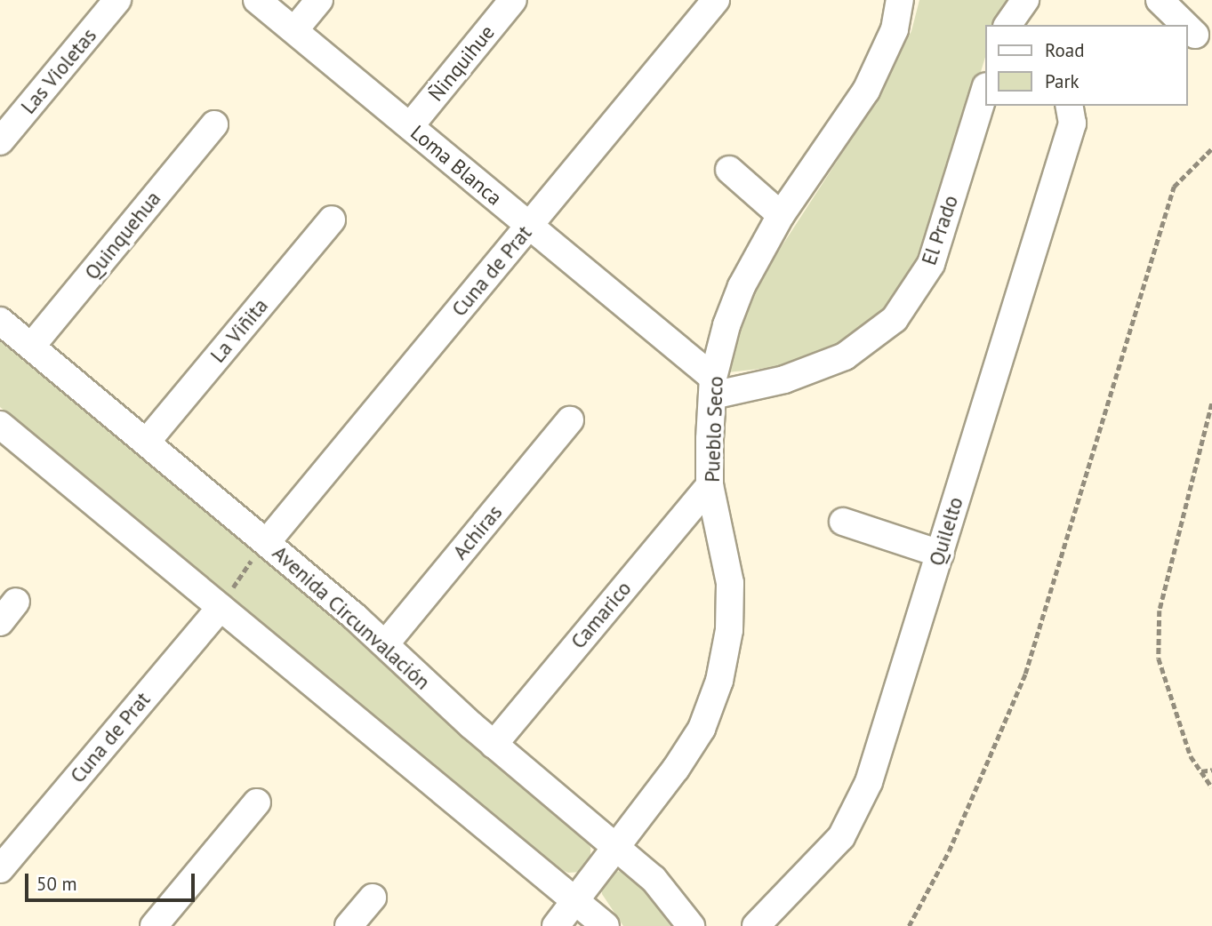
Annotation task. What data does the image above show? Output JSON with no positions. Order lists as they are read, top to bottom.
{
  "streets": {
    "street": [
      "Ñinquihue",
      "Las Violetas",
      "Loma Blanca",
      "El Prado",
      "Quinquehua",
      "Cuna de Prat",
      "La Viñita",
      "Pueblo Seco",
      "Quilelto",
      "Achiras",
      "Camarico",
      "Avenida Circunvalación"
    ]
  },
  "crossings": [
    ["Ñinquihue", "Loma Blanca"],
    ["Loma Blanca", "El Prado"],
    ["Loma Blanca", "Cuna de Prat"],
    ["Loma Blanca", "Pueblo Seco"],
    ["El Prado", "Pueblo Seco"],
    ["Quinquehua", "Avenida Circunvalación"],
    ["Cuna de Prat", "Avenida Circunvalación"],
    ["La Viñita", "Avenida Circunvalación"],
    ["Pueblo Seco", "Camarico"],
    ["Pueblo Seco", "Avenida Circunvalación"],
    ["Achiras", "Avenida Circunvalación"],
    ["Camarico", "Avenida Circunvalación"]
  ],
  "legend": ["Road", "Park"],
  "scale_bar": "50 m"
}
